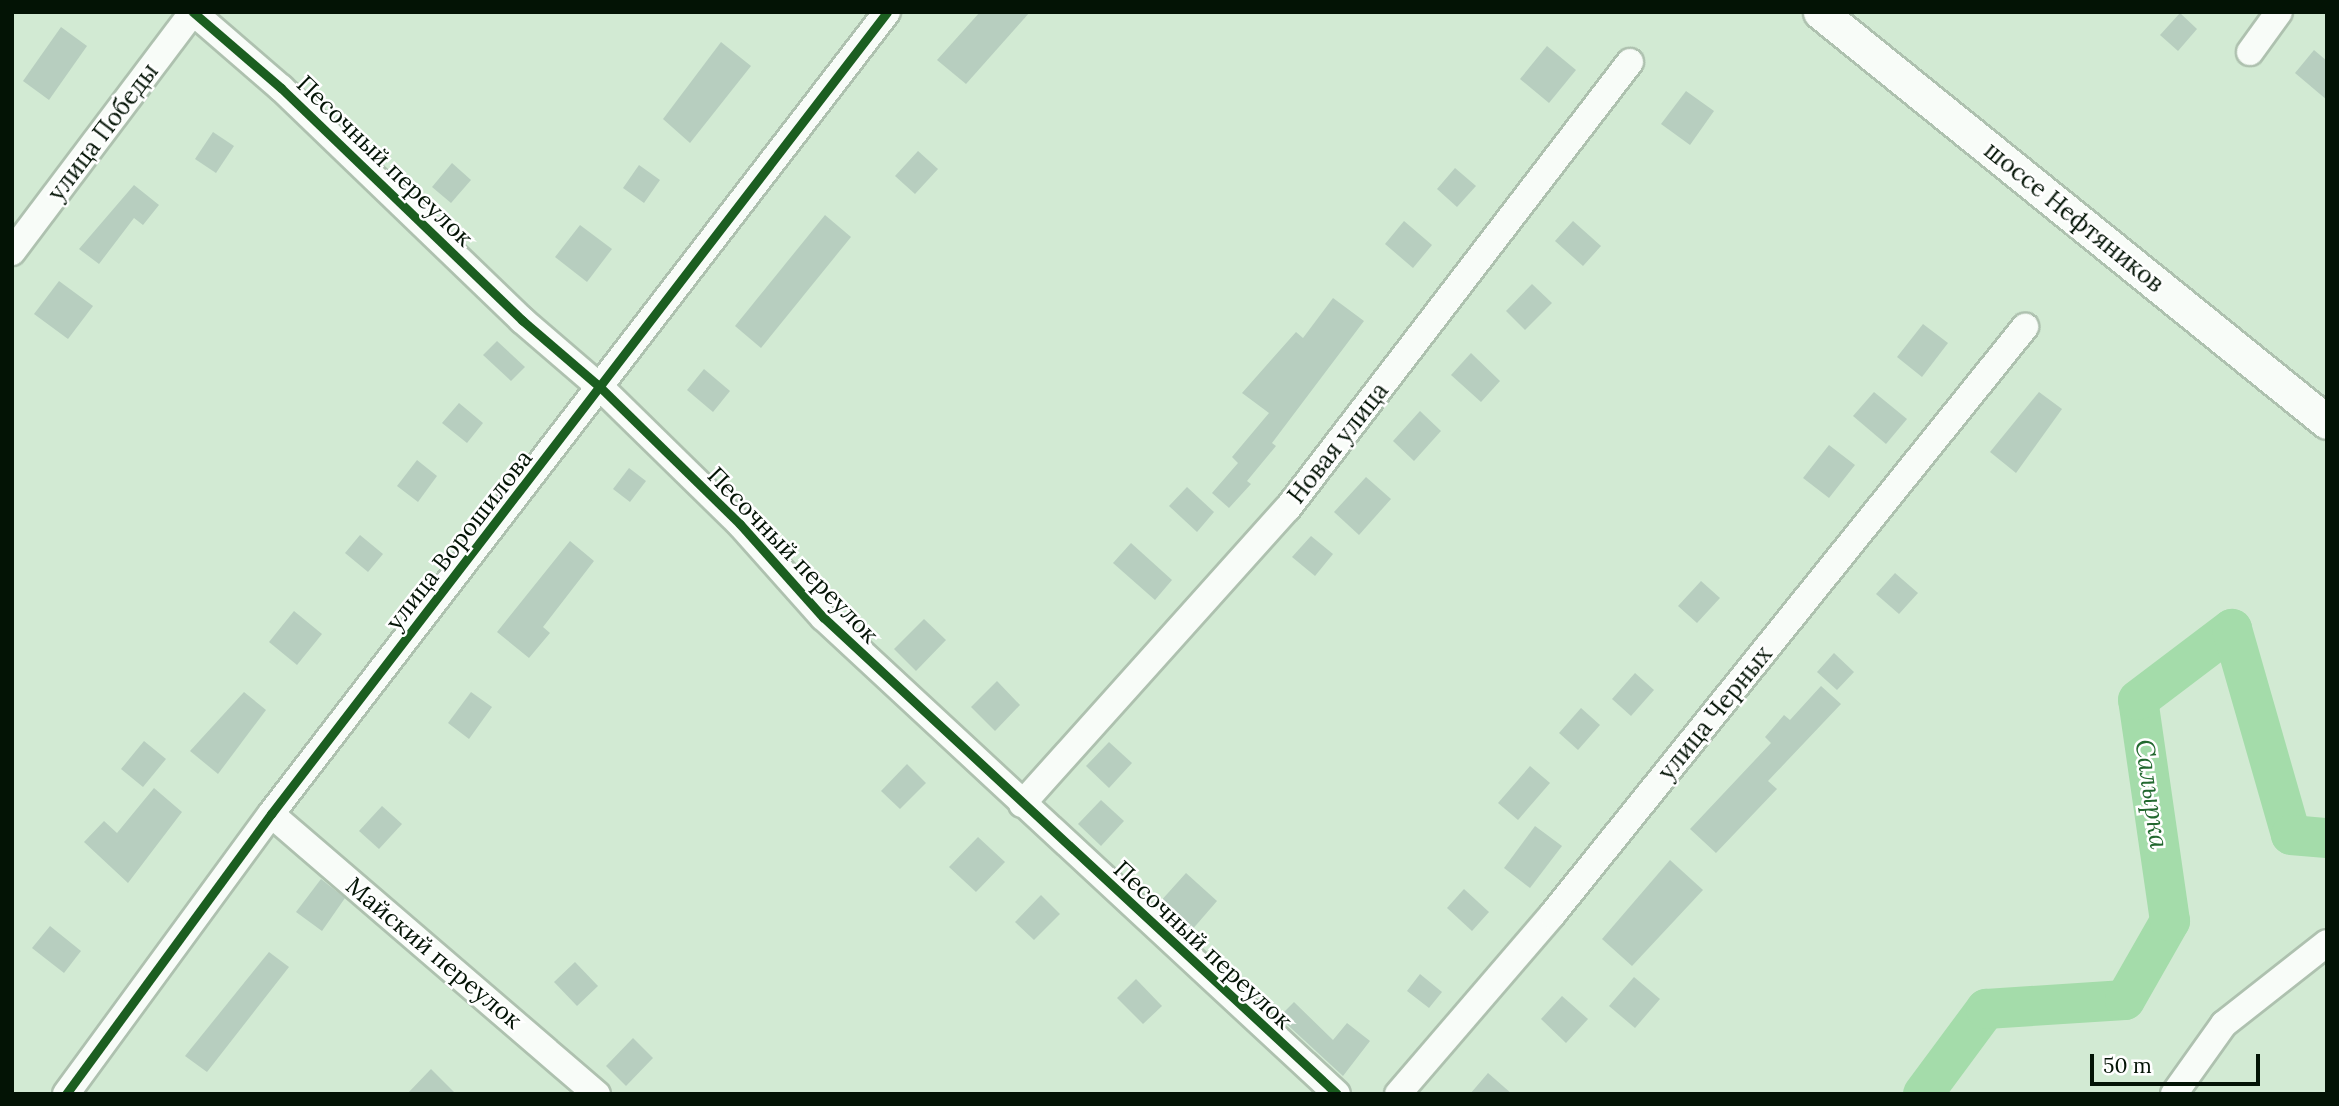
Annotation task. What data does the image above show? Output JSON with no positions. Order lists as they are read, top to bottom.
{
  "streets": {
    "main road": ["шоссе Нефтяников"],
    "street": [
      "улица Победы",
      "Песочный переулок",
      "Новая улица",
      "улица Ворошилова",
      "улица Черных",
      "Майский переулок"
    ]
  },
  "crossings": [
    ["улица Победы", "Песочный переулок"],
    ["Песочный переулок", "Новая улица"],
    ["Песочный переулок", "улица Ворошилова"],
    ["улица Ворошилова", "Майский переулок"]
  ],
  "water": ["Салырка"],
  "scale_bar": "50 m"
}
